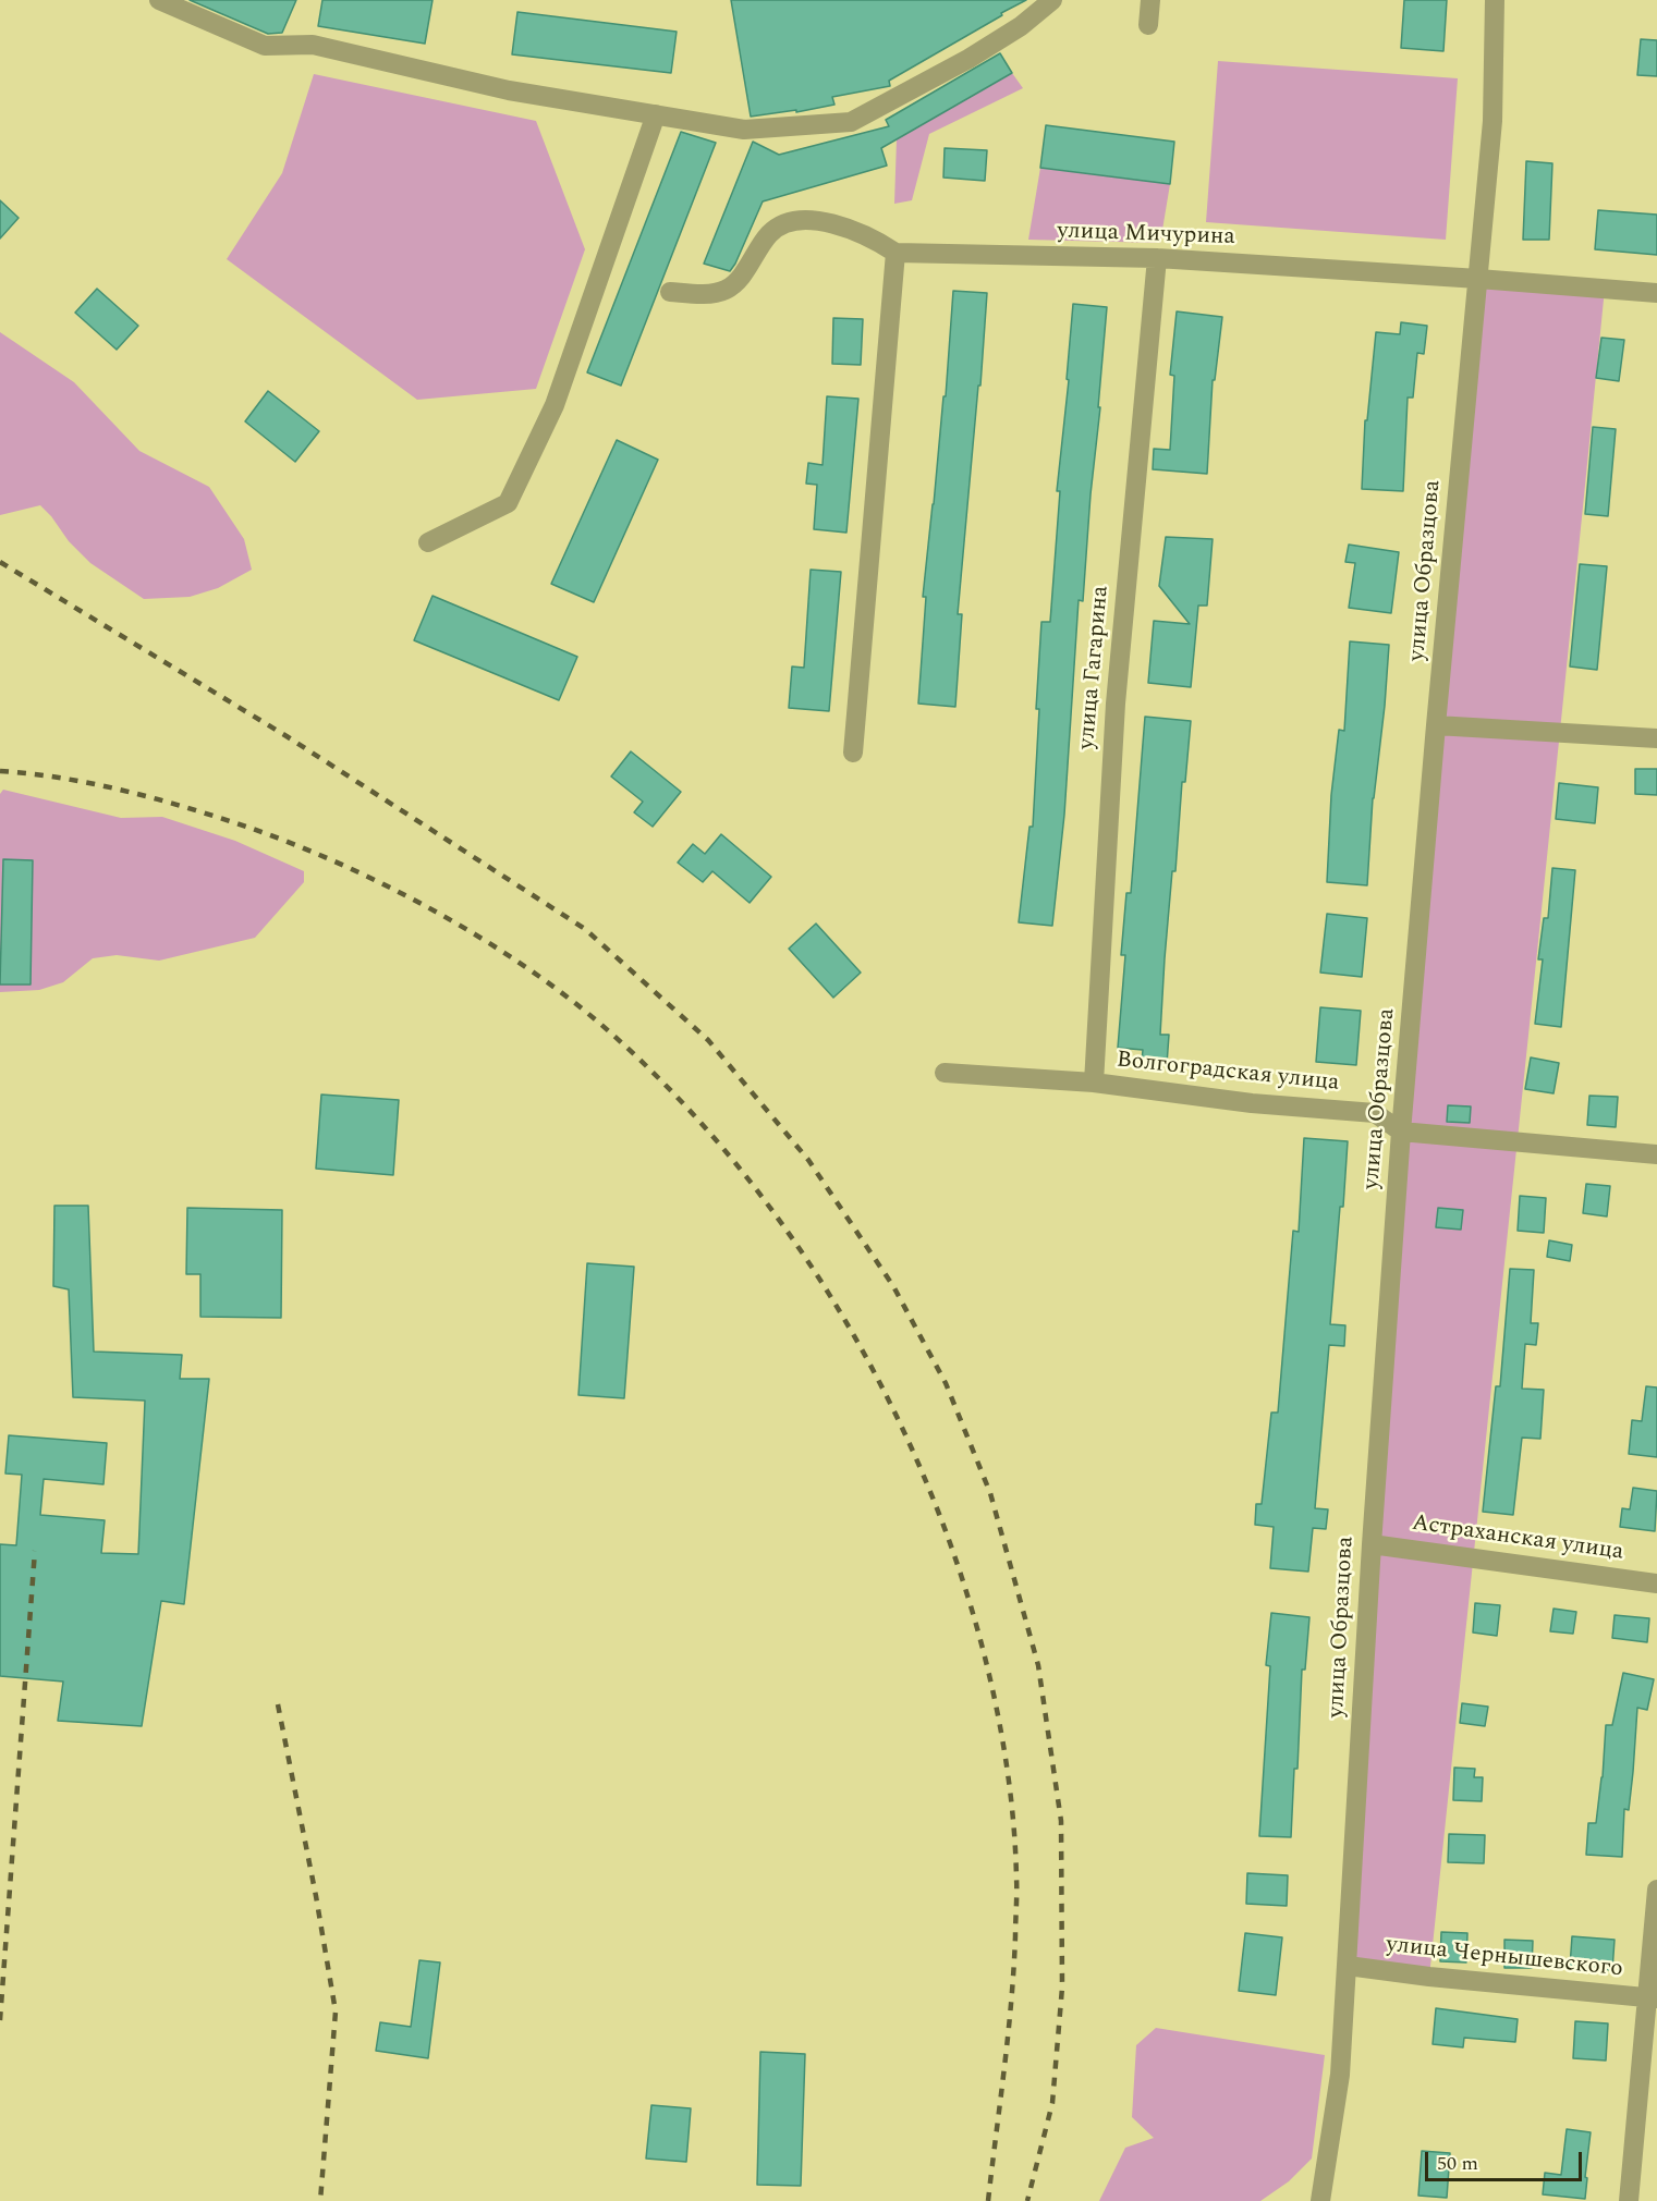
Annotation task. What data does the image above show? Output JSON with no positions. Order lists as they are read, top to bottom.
{
  "streets": {
    "street": [
      "улица Мичурина",
      "улица Образцова",
      "улица Гагарина",
      "Волгоградская улица",
      "Астраханская улица",
      "улица Чернышевского"
    ]
  },
  "crossings": [
    ["улица Мичурина", "улица Образцова"],
    ["улица Мичурина", "улица Гагарина"],
    ["улица Образцова", "Волгоградская улица"],
    ["улица Образцова", "Астраханская улица"],
    ["улица Образцова", "улица Чернышевского"],
    ["улица Гагарина", "Волгоградская улица"]
  ],
  "scale_bar": "50 m"
}
